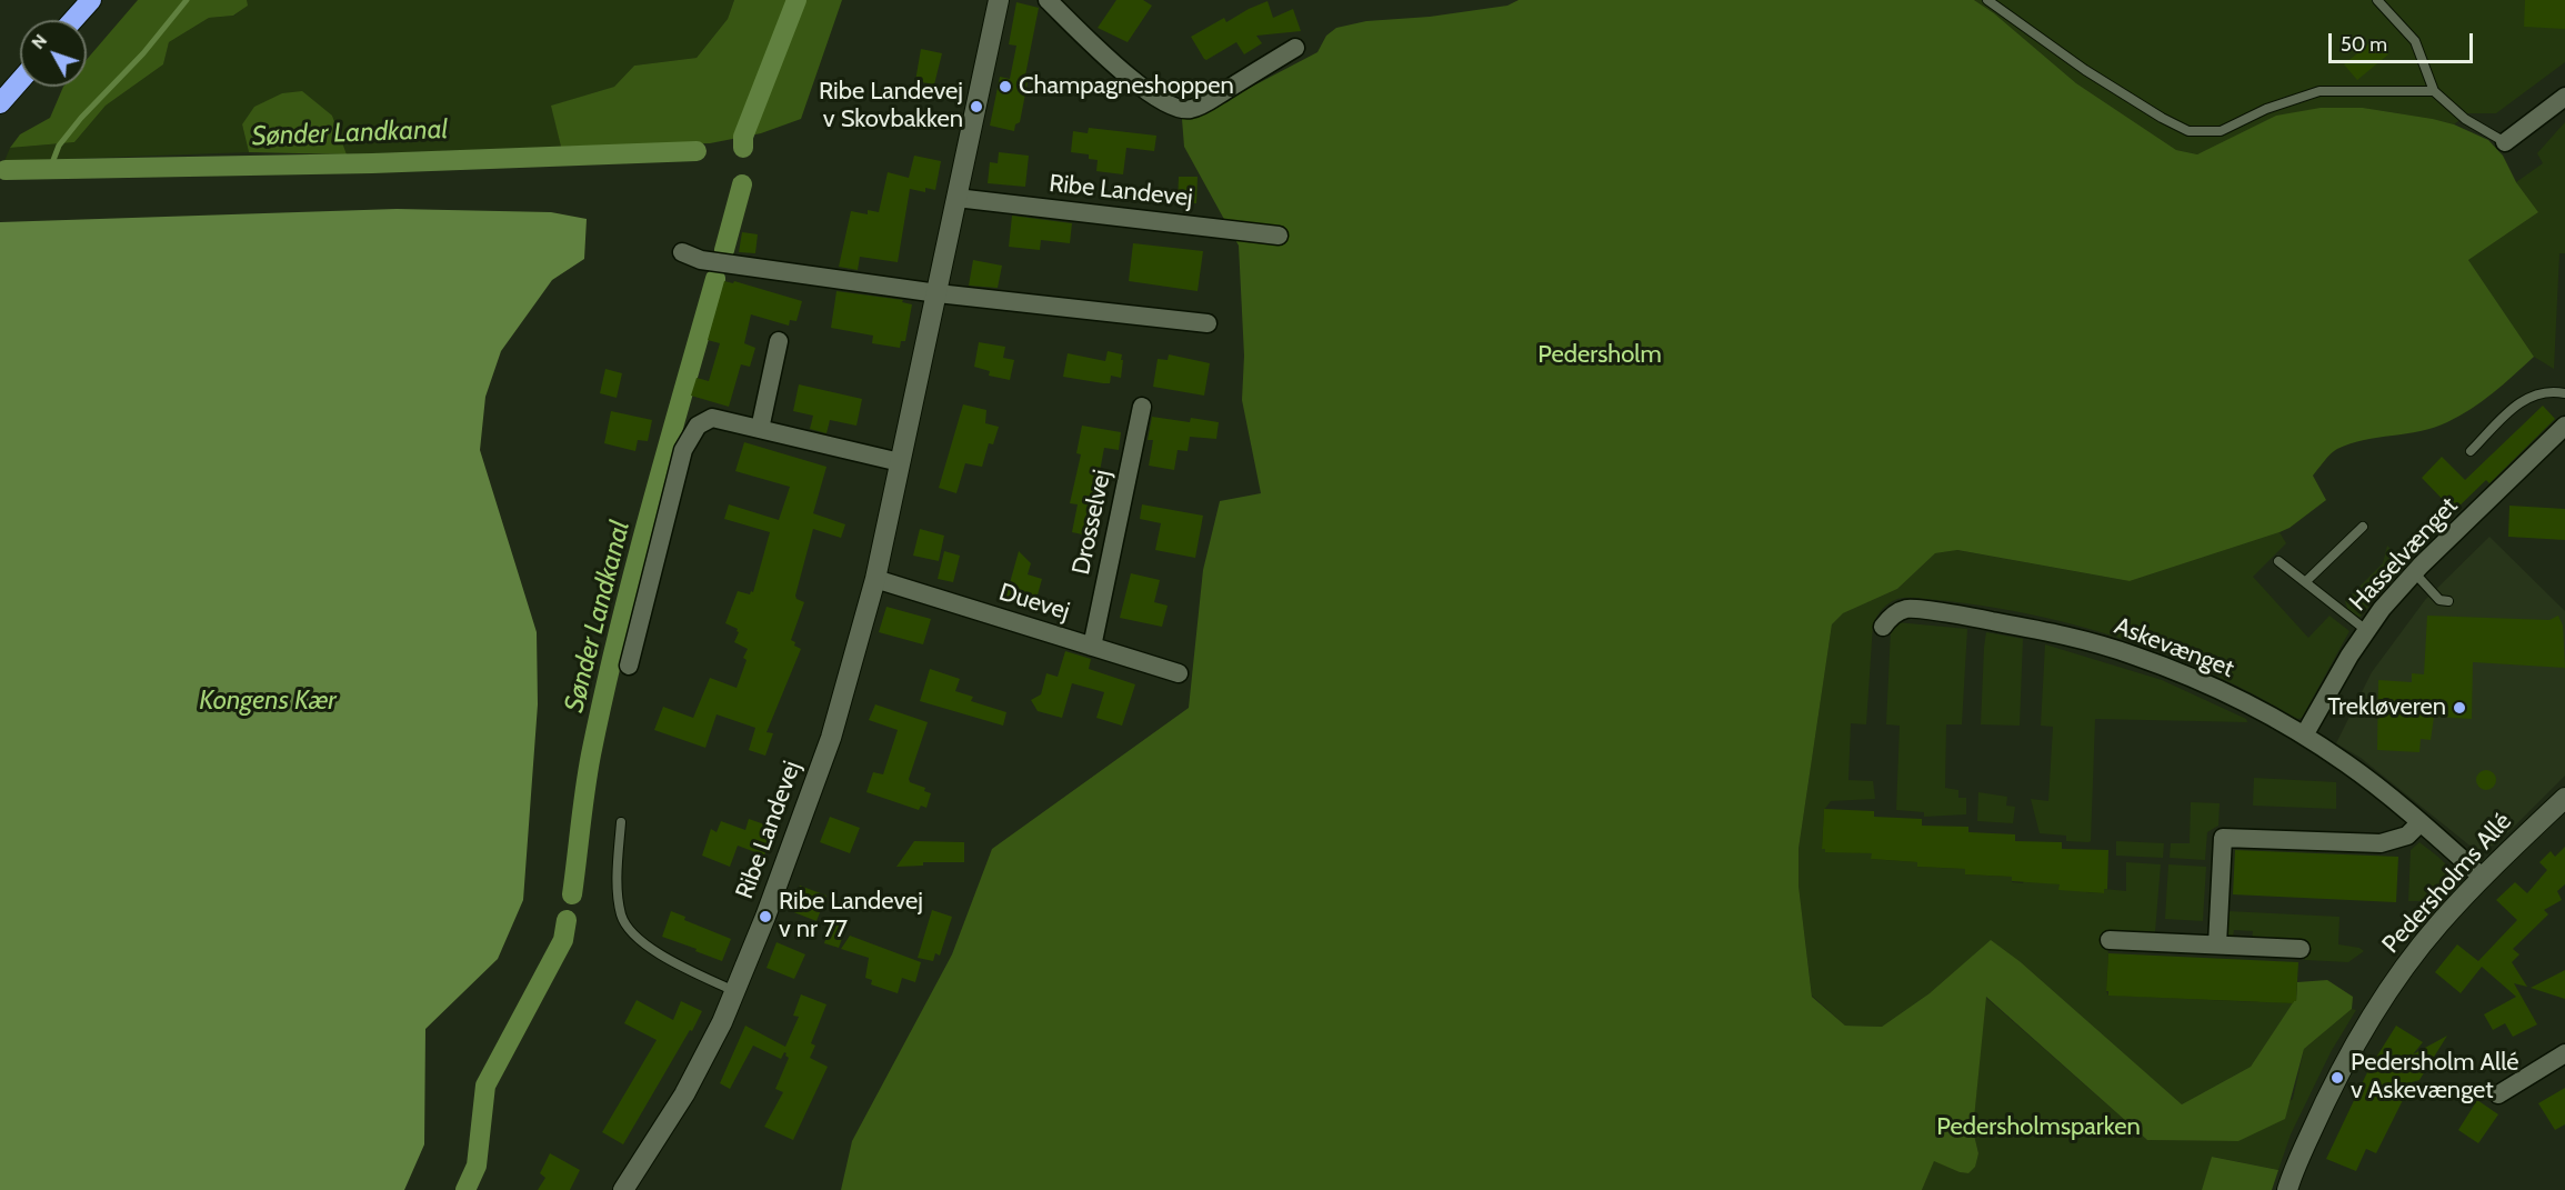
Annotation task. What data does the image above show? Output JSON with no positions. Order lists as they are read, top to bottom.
{
  "streets": {
    "main road": ["Ribe Landevej", "Pedersholms Allé"],
    "street": [
      "Drosselvej",
      "Hasselvænget",
      "Duevej",
      "Askevænget"
    ]
  },
  "crossings": [
    ["Ribe Landevej", "Duevej"],
    ["Drosselvej", "Duevej"],
    ["Hasselvænget", "Askevænget"],
    ["Askevænget", "Pedersholms Allé"]
  ],
  "water": ["Sønder Landkanal", "Kongens Kær"],
  "parks": ["Pedersholm", "Pedersholmsparken"],
  "places": [
    "Champagneshoppen",
    "Ribe Landevej v Skovbakken",
    "Trekløveren",
    "Ribe Landevej v nr 77",
    "Pedersholm Allé v Askevænget"
  ],
  "scale_bar": "50 m",
  "north": "top left"
}
